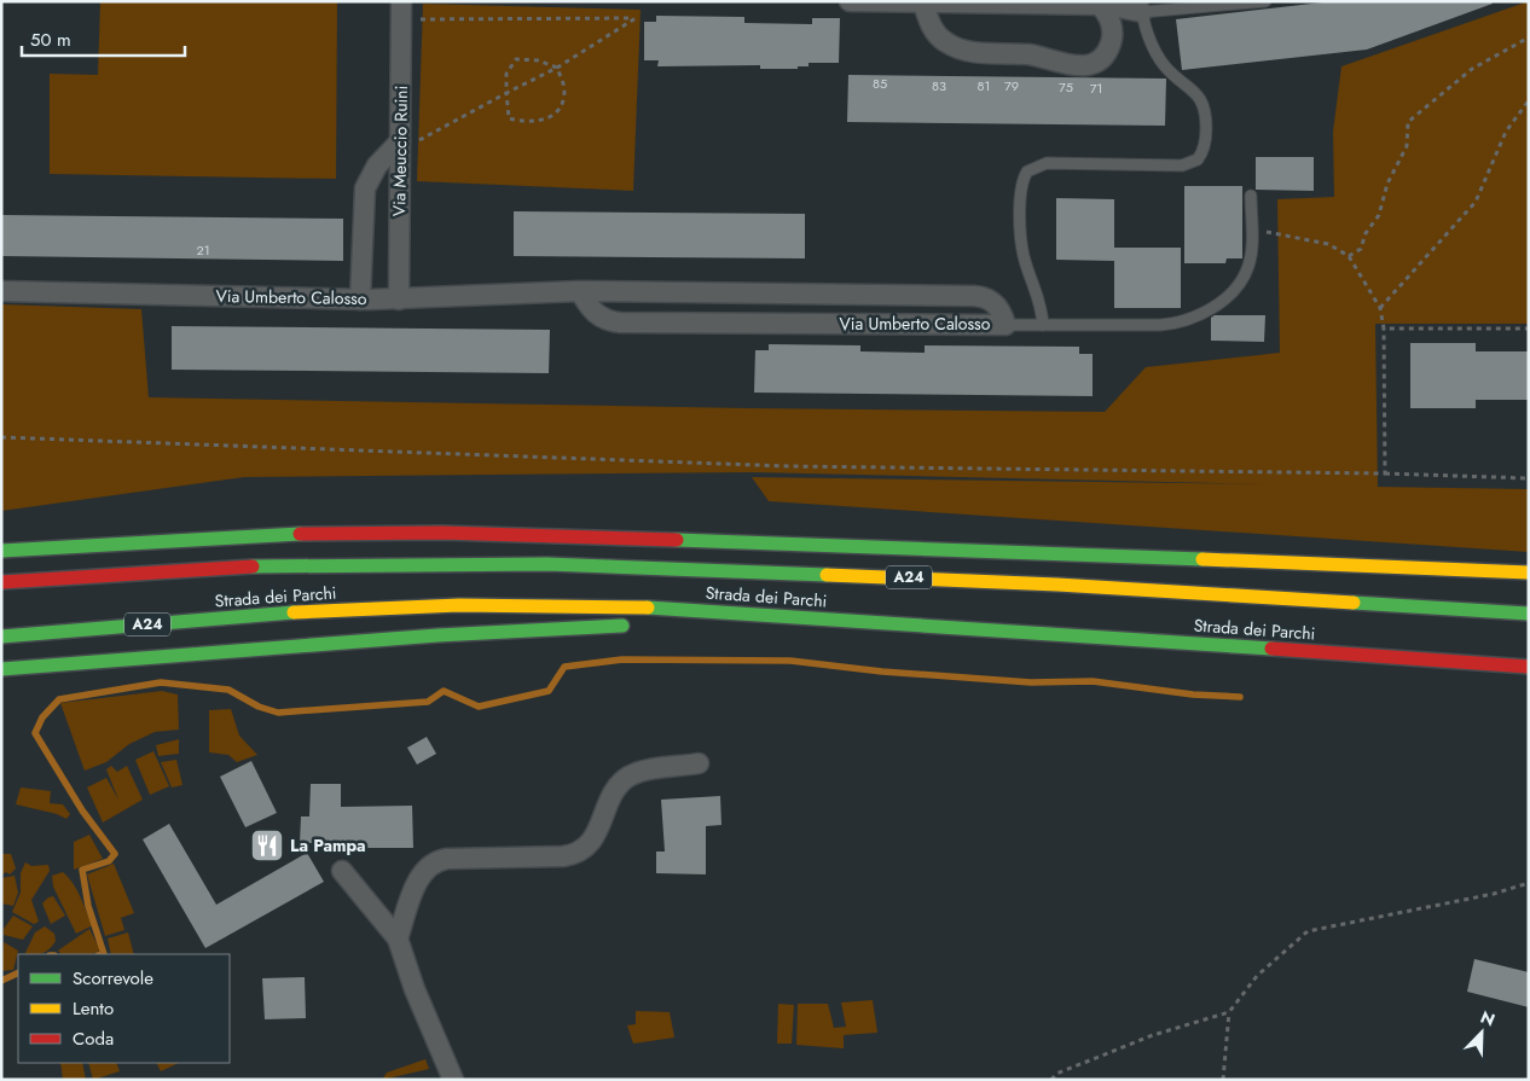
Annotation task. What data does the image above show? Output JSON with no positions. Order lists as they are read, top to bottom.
{
  "streets": {
    "highway": ["A24", "Strada dei Parchi"],
    "street": ["Via Meuccio Ruini", "Via Umberto Calosso"]
  },
  "crossings": [
    ["Via Meuccio Ruini", "Via Umberto Calosso"]
  ],
  "places": {
    "restaurant": ["La Pampa"]
  },
  "house_numbers": [
    "85",
    "83",
    "81",
    "79",
    "75",
    "71",
    "21"
  ],
  "legend": ["Scorrevole", "Lento", "Coda"],
  "scale_bar": "50 m",
  "north": "top right"
}
